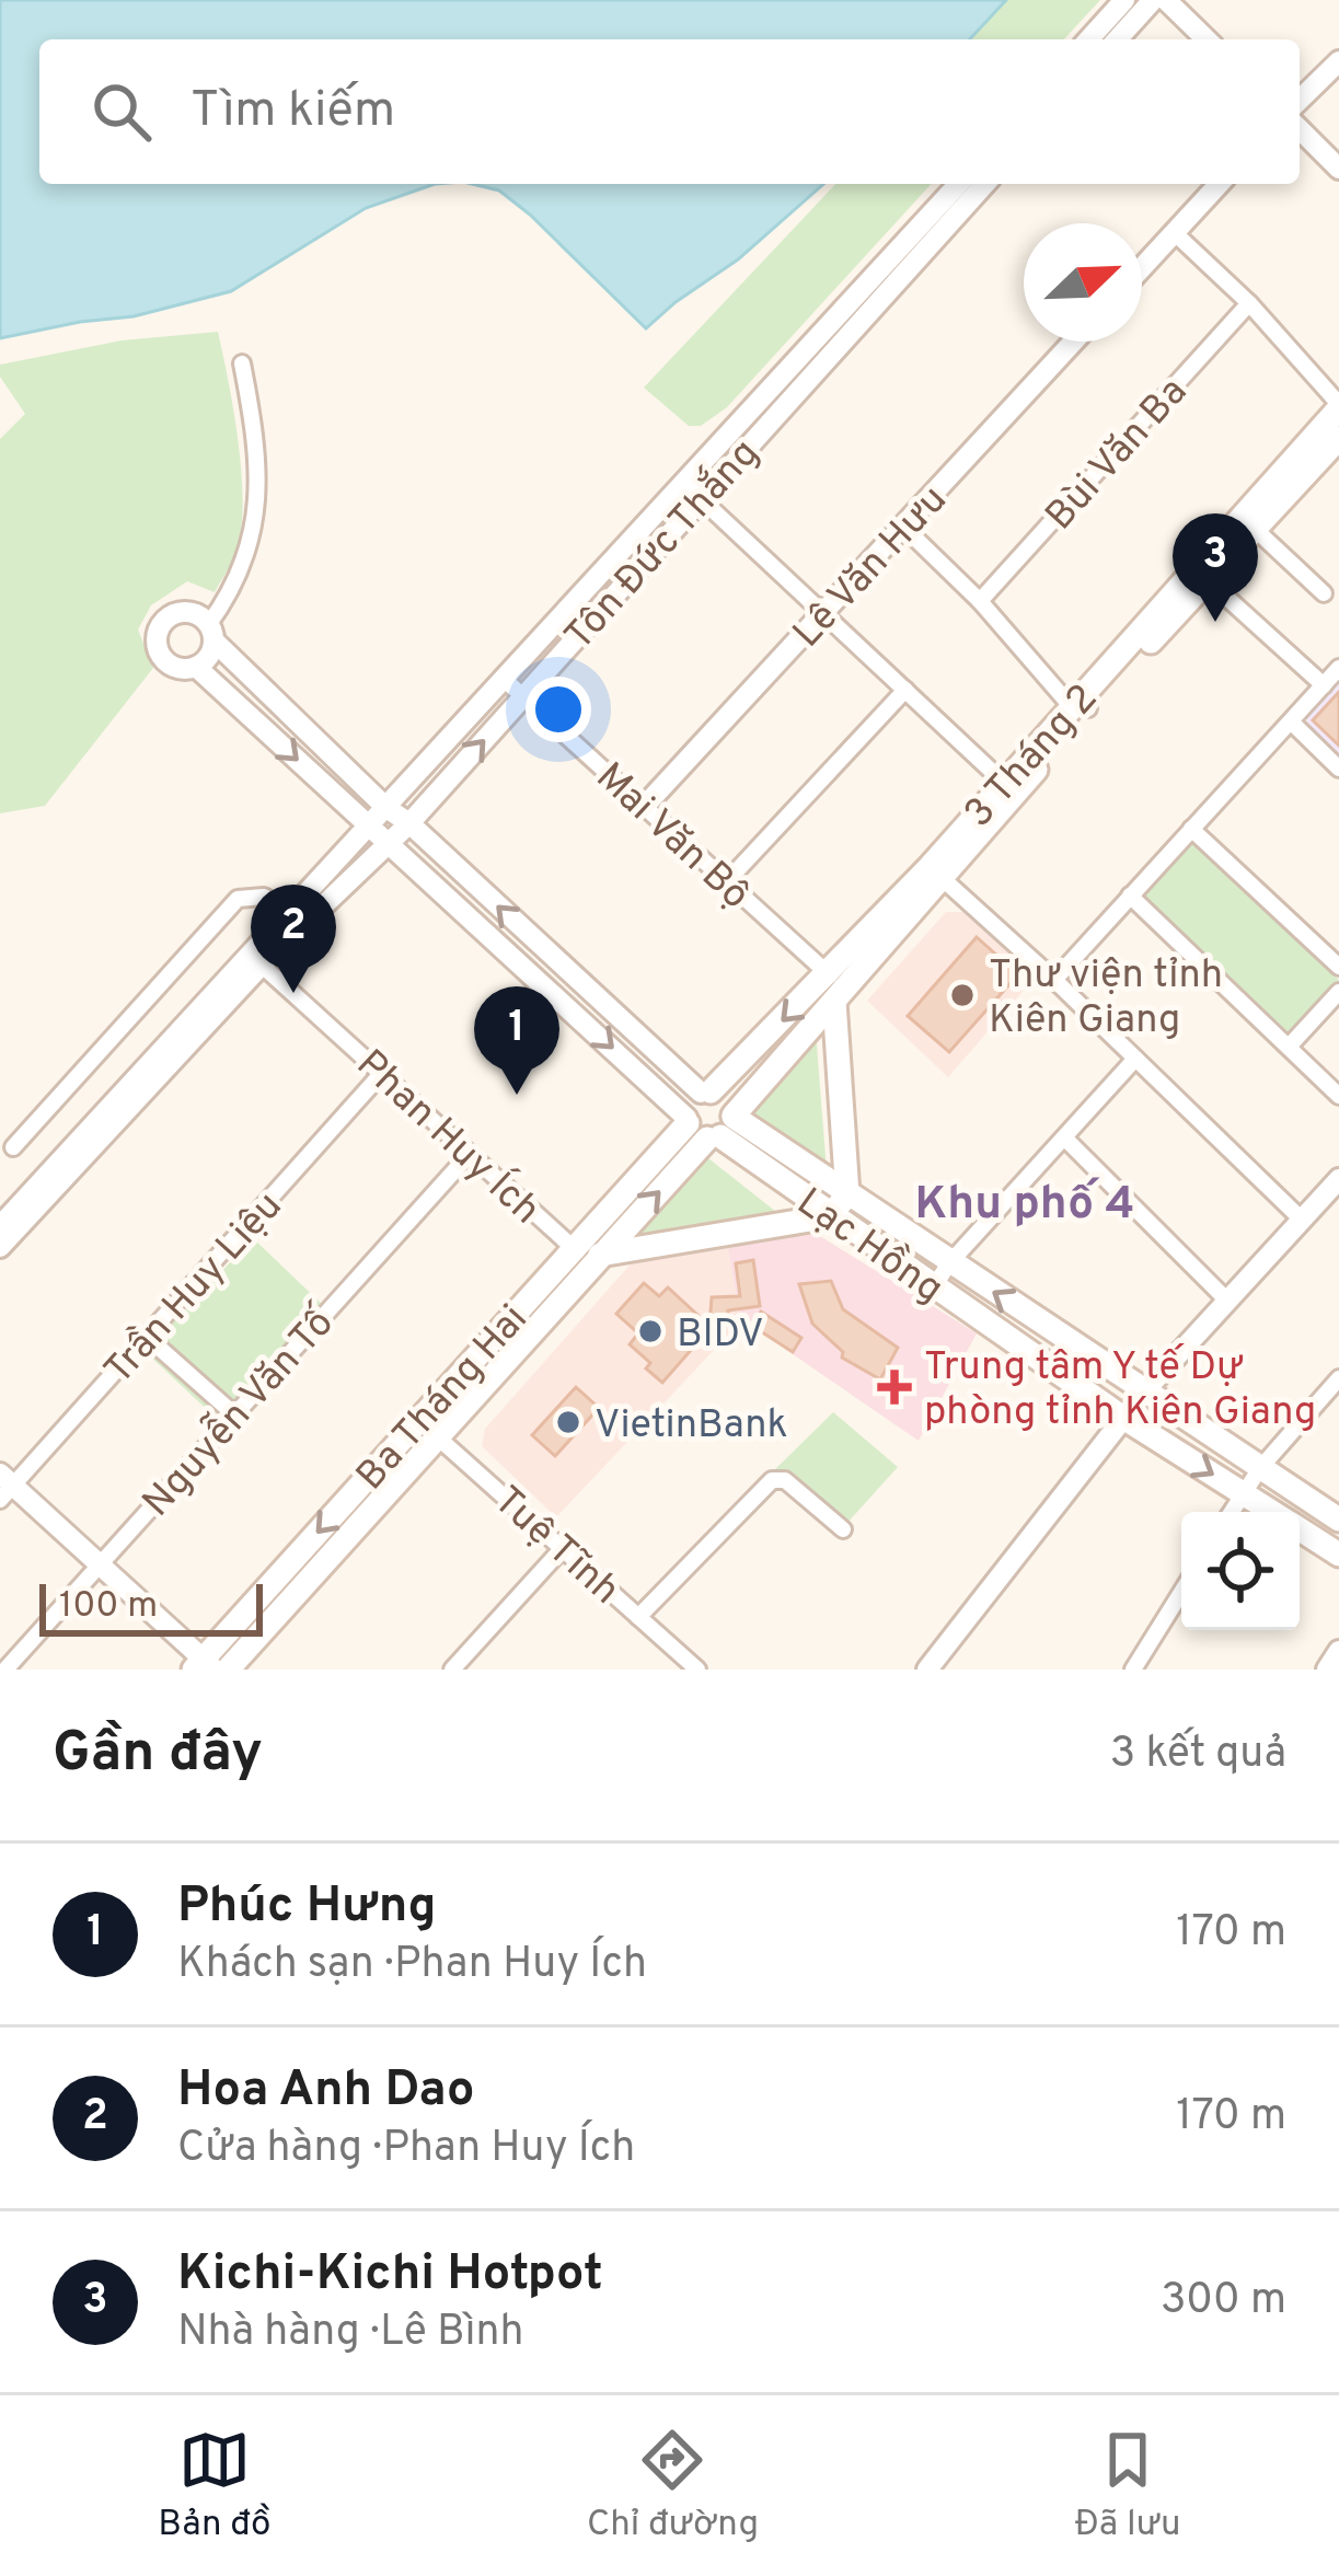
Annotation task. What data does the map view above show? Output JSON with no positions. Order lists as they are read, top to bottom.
{
  "streets": {
    "main road": ["3 Tháng 2", "Lạc Hồng", "Ba Tháng Hai"],
    "street": [
      "Bùi Văn Ba",
      "Tôn Đức Thắng",
      "Lê Văn Hưu",
      "Mai Văn Bộ",
      "Phan Huy Ích",
      "Trần Huy Liệu",
      "Nguyễn Văn Tố",
      "Tuệ Tĩnh"
    ]
  },
  "crossings": [
    ["Tôn Đức Thắng", "Mai Văn Bộ"],
    ["Tôn Đức Thắng", "Phan Huy Ích"],
    ["Tôn Đức Thắng", "Lạc Hồng"],
    ["Lê Văn Hưu", "Mai Văn Bộ"],
    ["3 Tháng 2", "Mai Văn Bộ"],
    ["3 Tháng 2", "Lạc Hồng"],
    ["3 Tháng 2", "Ba Tháng Hai"],
    ["Phan Huy Ích", "Trần Huy Liệu"],
    ["Phan Huy Ích", "Ba Tháng Hai"],
    ["Phan Huy Ích", "Nguyễn Văn Tố"],
    ["Lạc Hồng", "Ba Tháng Hai"],
    ["Ba Tháng Hai", "Tuệ Tĩnh"]
  ],
  "districts": ["Khu phố 4"],
  "places": {
    "other": ["Thư viện tỉnh Kiên Giang", "BIDV", "VietinBank"],
    "health": ["Trung tâm Y tế Dự phòng tỉnh Kiên Giang"]
  },
  "scale_bar": "100 m",
  "north": "top right",
  "page": {
    "search": "Tìm kiếm",
    "pins": ["3", "2", "1"],
    "scale": "100 m",
    "heading": ["Gần đây", "3 kết quả"],
    "list": [
      {
        "mark": "1",
        "name": "Phúc Hưng",
        "note": "Khách sạn · Phan Huy Ích",
        "value": "170 m"
      },
      {
        "mark": "2",
        "name": "Hoa Anh Dao",
        "note": "Cửa hàng · Phan Huy Ích",
        "value": "170 m"
      },
      {
        "mark": "3",
        "name": "Kichi-Kichi Hotpot",
        "note": "Nhà hàng · Lê Bình",
        "value": "300 m"
      }
    ],
    "nav": ["Bản đồ", "Chỉ đường", "Đã lưu"]
  }
}
